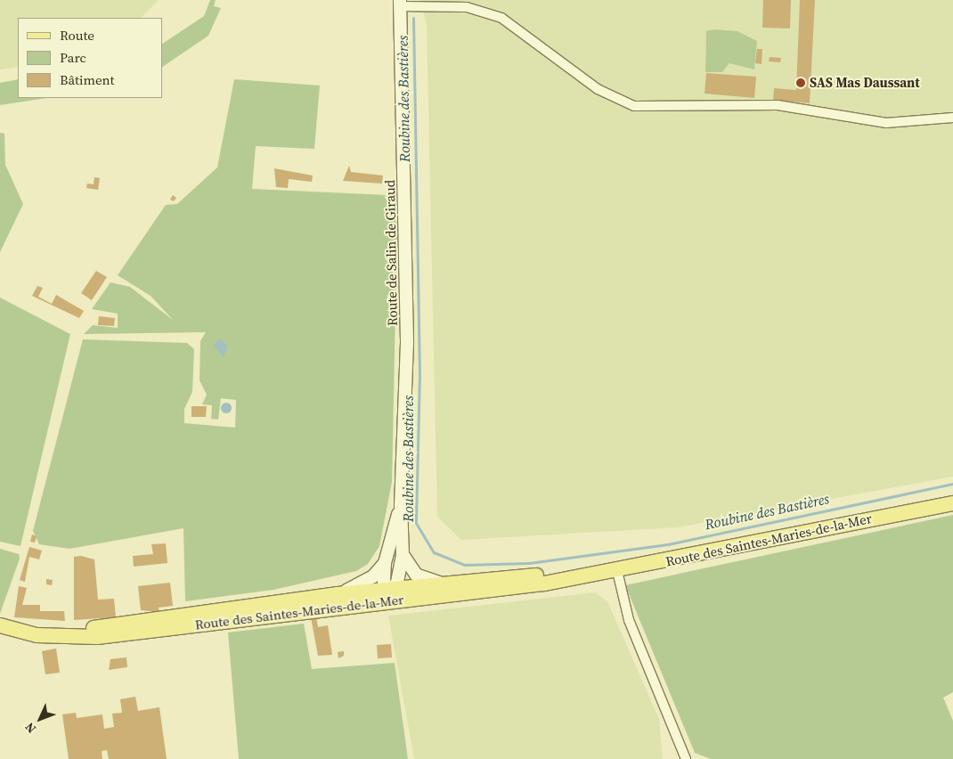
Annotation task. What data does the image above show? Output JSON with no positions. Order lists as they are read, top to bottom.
{
  "streets": {
    "main road": ["Route de Salin de Giraud", "Route des Saintes-Maries-de-la-Mer"]
  },
  "crossings": [
    ["Route de Salin de Giraud", "Route des Saintes-Maries-de-la-Mer"]
  ],
  "water": ["Roubine des Bastières"],
  "places": ["SAS Mas Daussant"],
  "legend": ["Route", "Parc", "Bâtiment"],
  "north": "bottom left"
}
